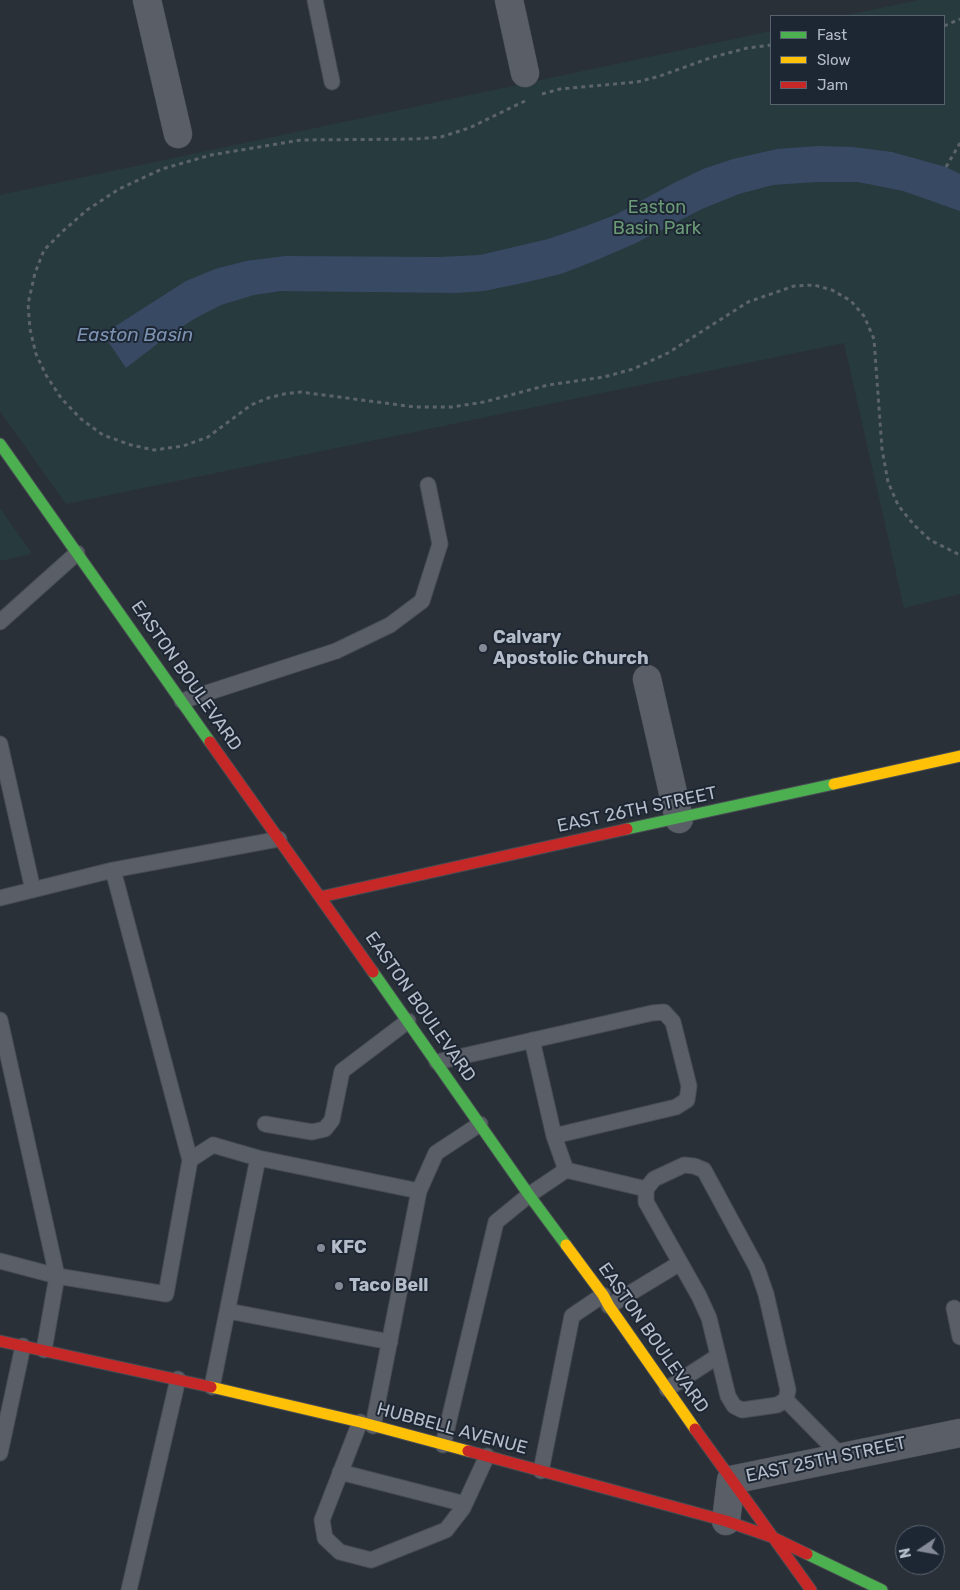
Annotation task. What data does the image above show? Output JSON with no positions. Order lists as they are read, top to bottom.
{
  "streets": {
    "main road": ["EASTON BOULEVARD", "EAST 26TH STREET", "HUBBELL AVENUE"],
    "street": ["EAST 25TH STREET"]
  },
  "crossings": [
    ["EASTON BOULEVARD", "EAST 26TH STREET"],
    ["EASTON BOULEVARD", "HUBBELL AVENUE"],
    ["EASTON BOULEVARD", "EAST 25TH STREET"],
    ["HUBBELL AVENUE", "EAST 25TH STREET"]
  ],
  "water": ["Easton Basin"],
  "parks": ["Easton Basin Park"],
  "places": ["Calvary Apostolic Church", "KFC", "Taco Bell"],
  "legend": ["Fast", "Slow", "Jam"],
  "north": "left"
}
